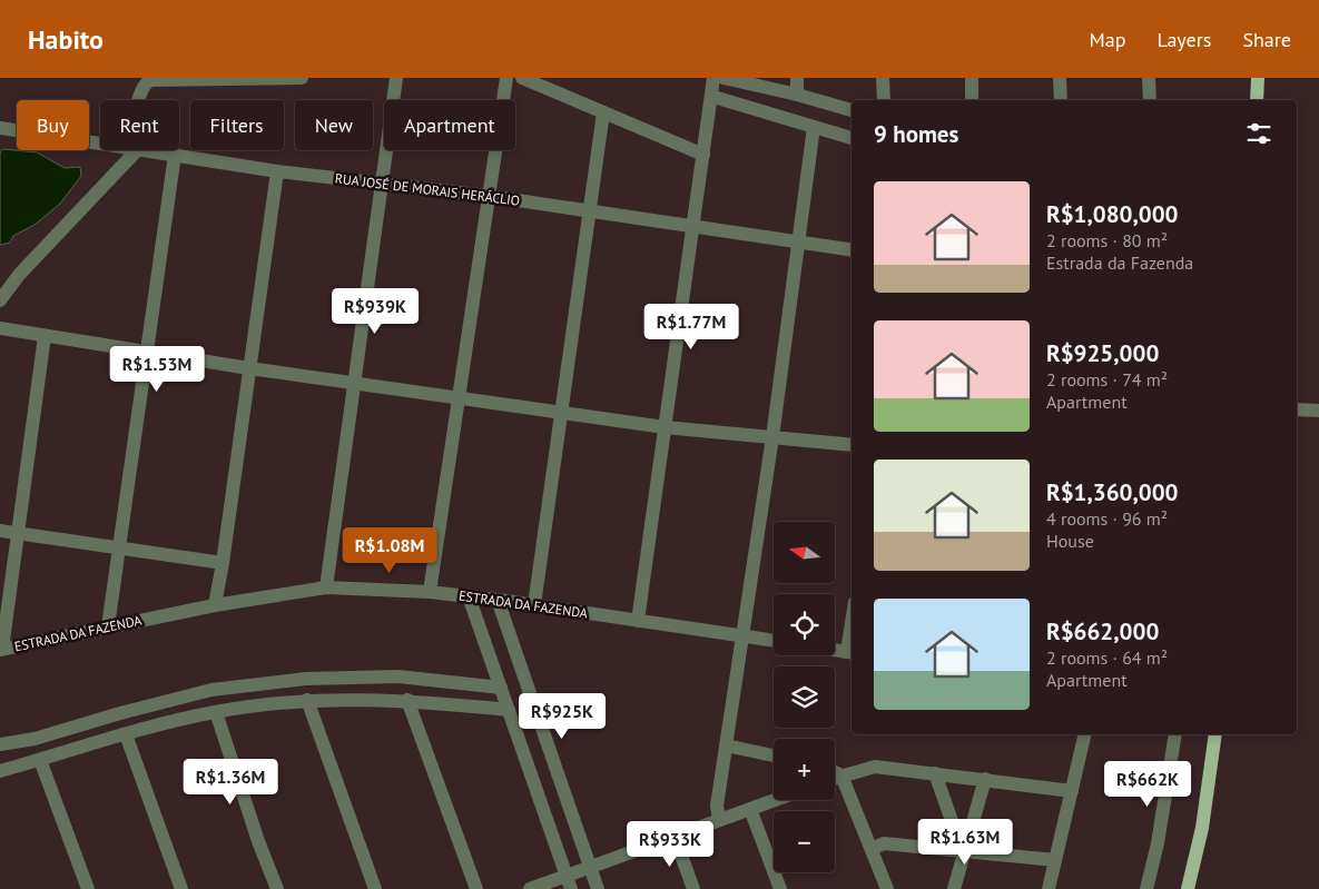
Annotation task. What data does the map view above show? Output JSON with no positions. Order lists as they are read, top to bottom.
{
  "streets": {
    "street": ["RUA JOSÉ DE MORAIS HERÁCLIO", "ESTRADA DA FAZENDA"]
  },
  "north": "left",
  "page": {
    "header": "Habito",
    "nav": ["Map", "Layers", "Share"],
    "chip": [
      "Buy",
      "Rent",
      "Filters",
      "New",
      "Apartment"
    ],
    "heading": "9 homes",
    "list": [
      {
        "name": "R$1,080,000",
        "note": "2 rooms · 80 m² · Estrada da Fazenda"
      },
      {
        "name": "R$925,000",
        "note": "2 rooms · 74 m² · Apartment"
      },
      {
        "name": "R$1,360,000",
        "note": "4 rooms · 96 m² · House"
      },
      {
        "name": "R$662,000",
        "note": "2 rooms · 64 m² · Apartment"
      }
    ],
    "price": [
      "R$939K",
      "R$1.77M",
      "R$1.53M",
      "R$1.08M",
      "R$925K",
      "R$1.36M",
      "R$662K",
      "R$1.63M",
      "R$933K"
    ],
    "map_buttons": ["+", "−"]
  }
}
